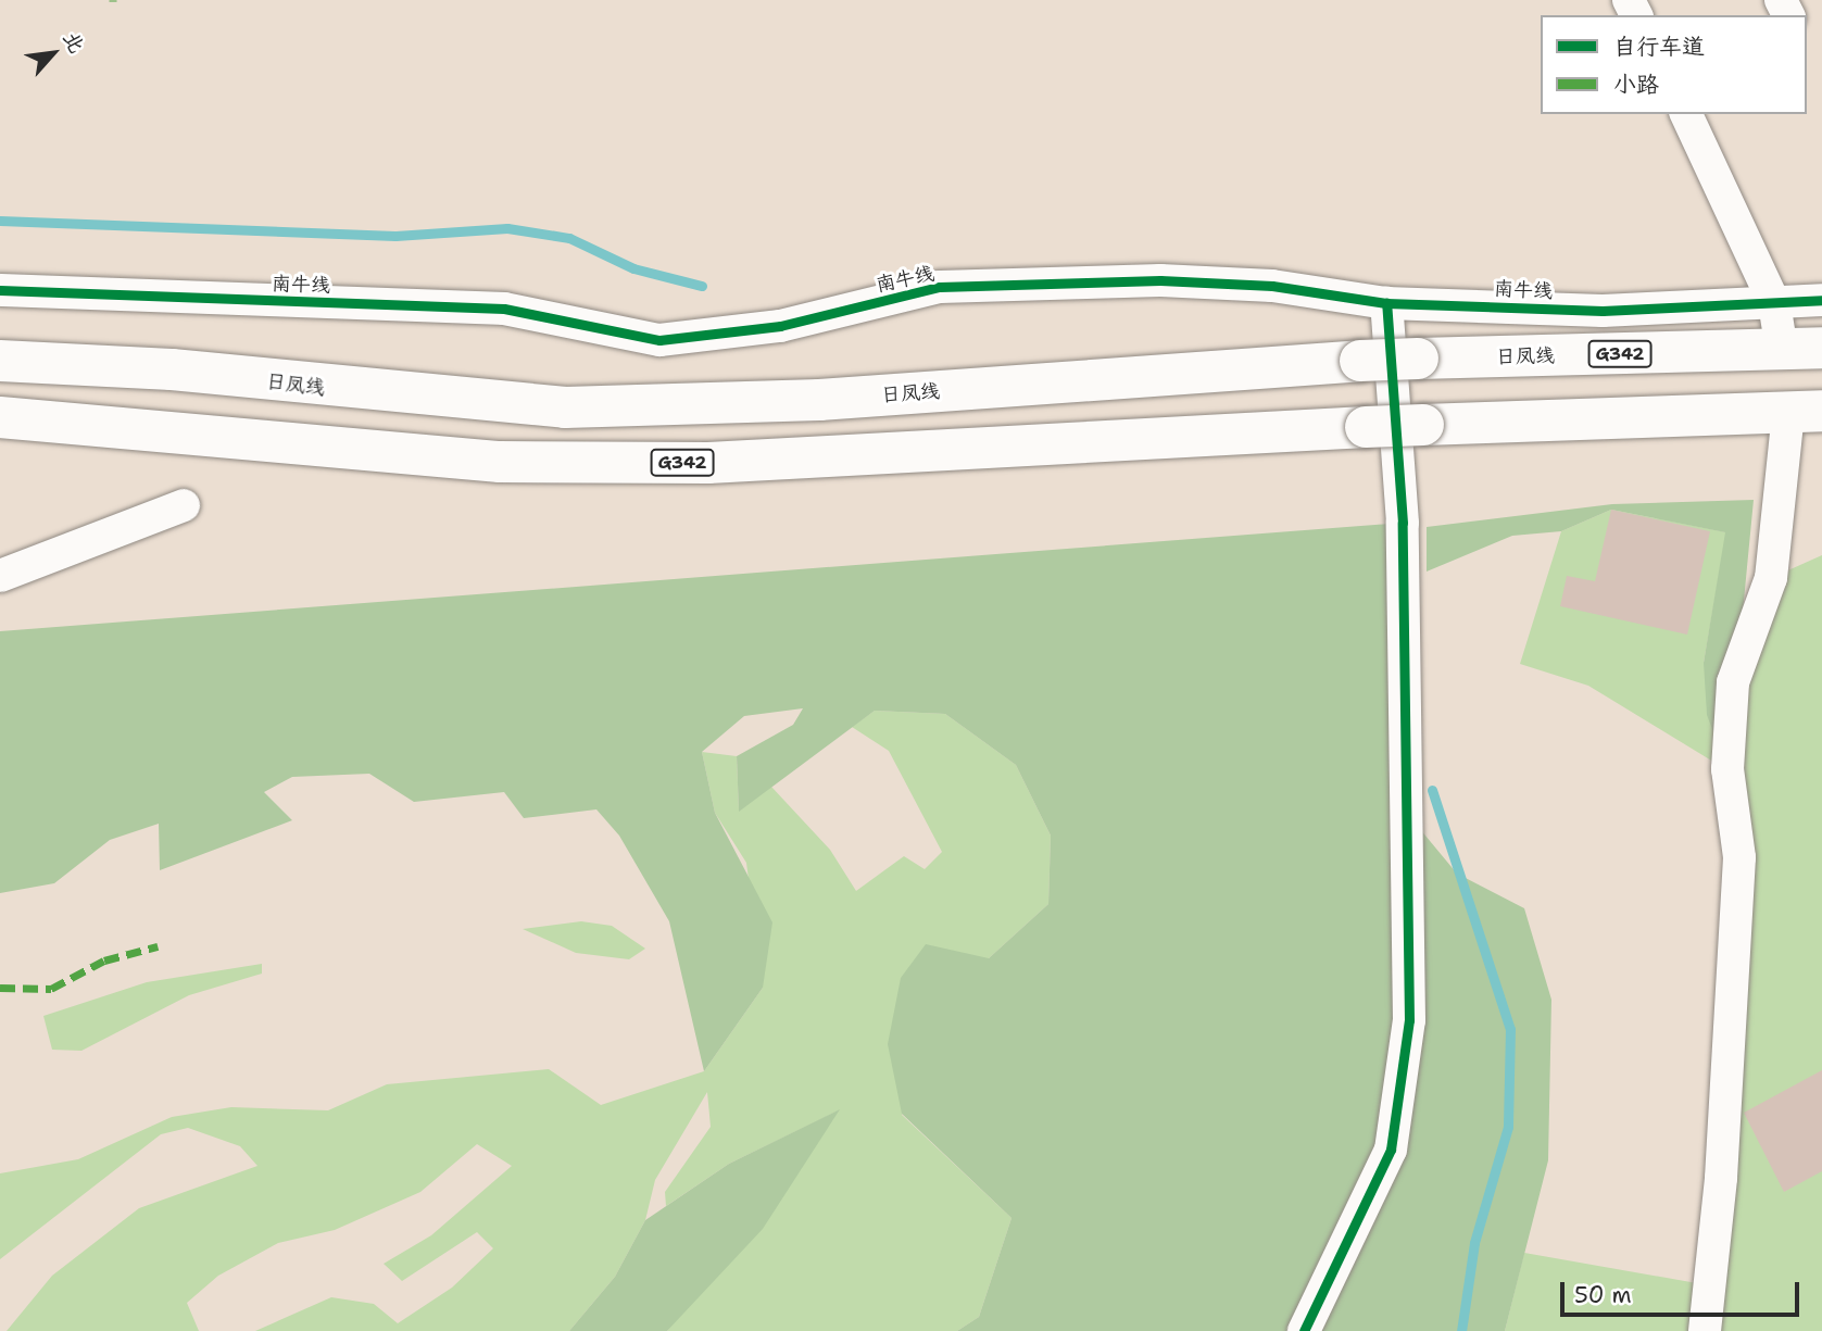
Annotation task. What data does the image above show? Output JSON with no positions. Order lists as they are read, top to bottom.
{
  "streets": {
    "highway": ["G342", "日凤线"],
    "street": ["南牛线"]
  },
  "legend": ["自行车道", "小路"],
  "scale_bar": "50 m",
  "north": "top right"
}
